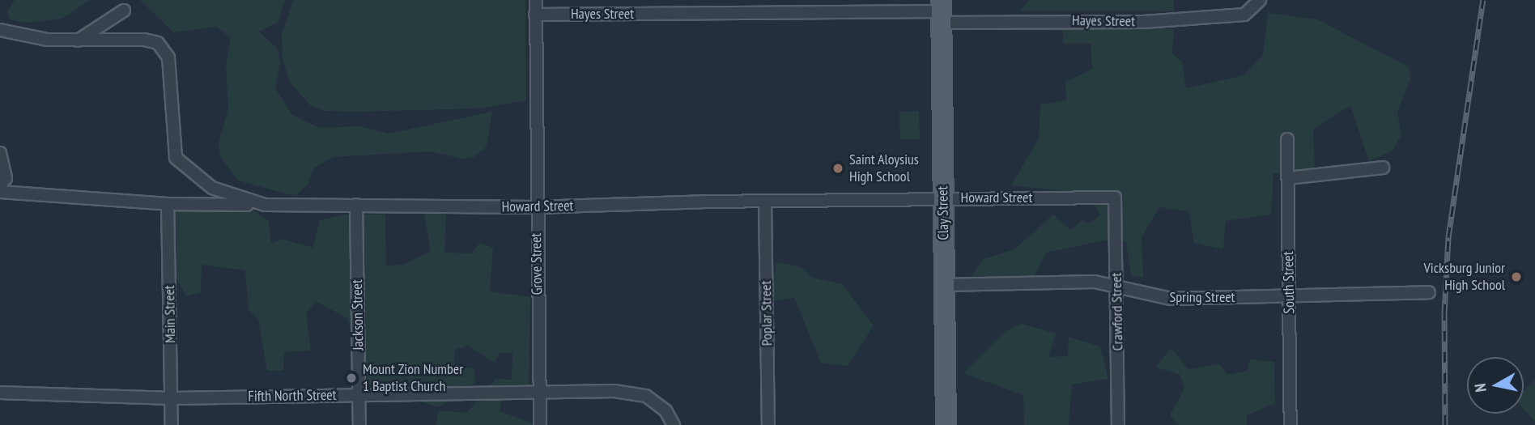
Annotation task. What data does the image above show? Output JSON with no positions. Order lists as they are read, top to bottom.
{
  "streets": {
    "main road": ["Clay Street"],
    "street": [
      "Hayes Street",
      "Howard Street",
      "Grove Street",
      "South Street",
      "Spring Street",
      "Crawford Street",
      "Poplar Street",
      "Main Street",
      "Jackson Street",
      "Fifth North Street"
    ]
  },
  "crossings": [
    ["Hayes Street", "Clay Street"],
    ["Hayes Street", "Grove Street"],
    ["Howard Street", "Clay Street"],
    ["Howard Street", "Grove Street"],
    ["Howard Street", "Crawford Street"],
    ["Howard Street", "Poplar Street"],
    ["Howard Street", "Jackson Street"],
    ["Clay Street", "Spring Street"],
    ["Grove Street", "Fifth North Street"],
    ["South Street", "Spring Street"],
    ["Spring Street", "Crawford Street"],
    ["Main Street", "Fifth North Street"],
    ["Jackson Street", "Fifth North Street"]
  ],
  "places": ["Saint Aloysius High School", "Vicksburg Junior High School", "Mount Zion Number 1 Baptist Church"],
  "north": "left"
}
